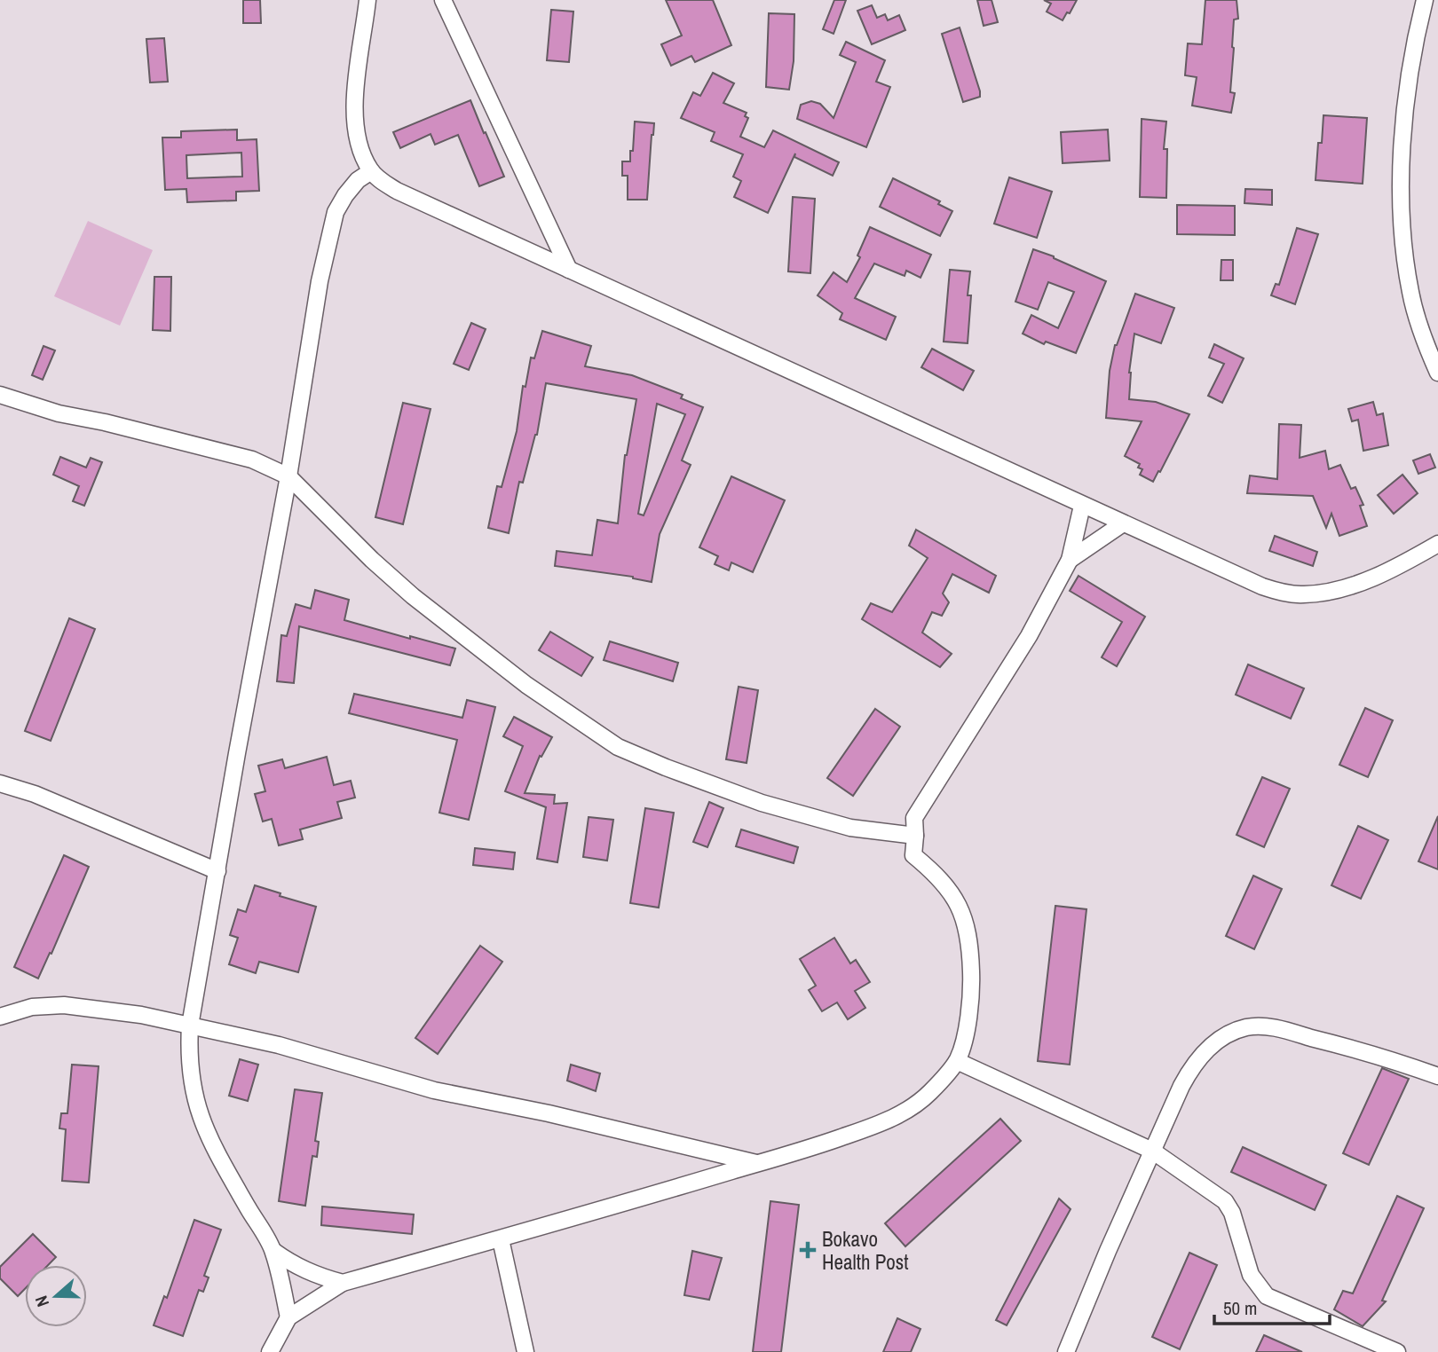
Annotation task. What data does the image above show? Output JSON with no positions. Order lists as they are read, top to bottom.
{
  "places": {
    "health": ["Bokavo Health Post"]
  },
  "scale_bar": "50 m",
  "north": "left"
}
